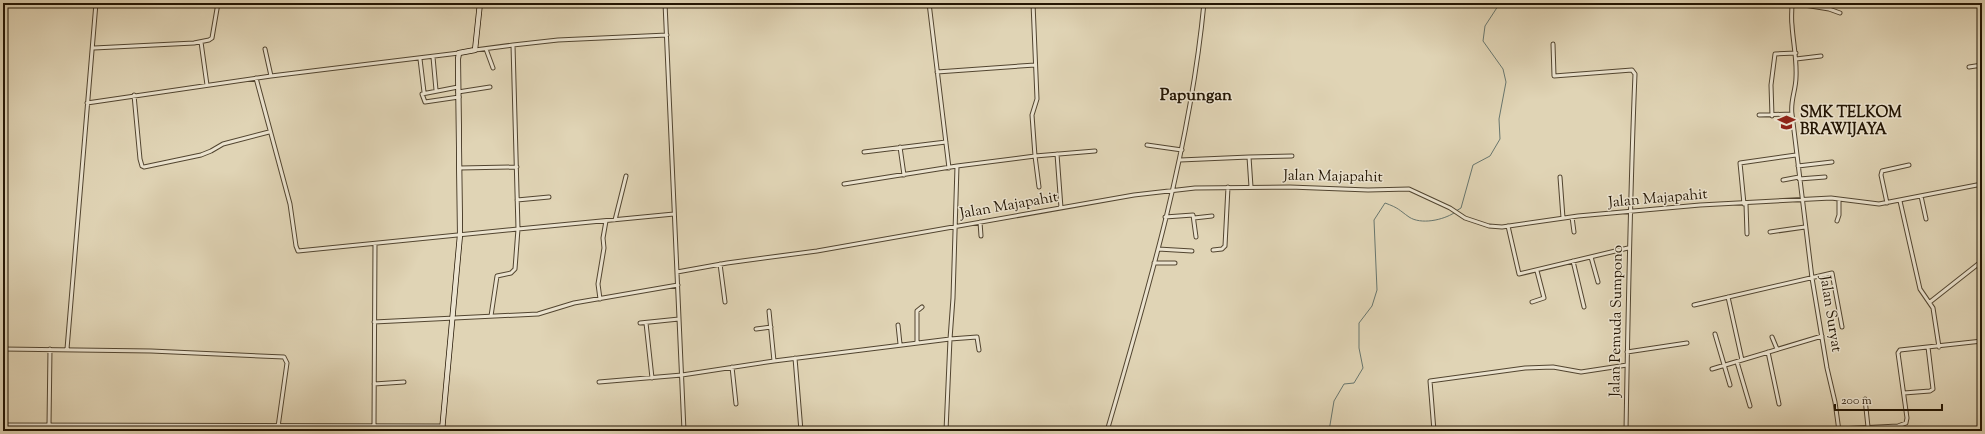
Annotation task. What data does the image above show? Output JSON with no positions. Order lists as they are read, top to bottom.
{
  "streets": {
    "street": ["Jalan Majapahit", "Jalan Suryat", "Jalan Pemuda Sumpono"]
  },
  "crossings": [
    ["Jalan Majapahit", "Jalan Suryat"],
    ["Jalan Majapahit", "Jalan Pemuda Sumpono"]
  ],
  "districts": ["Papungan"],
  "places": {
    "school or university": ["SMK TELKOM BRAWIJAYA"]
  },
  "scale_bar": "200 m"
}
